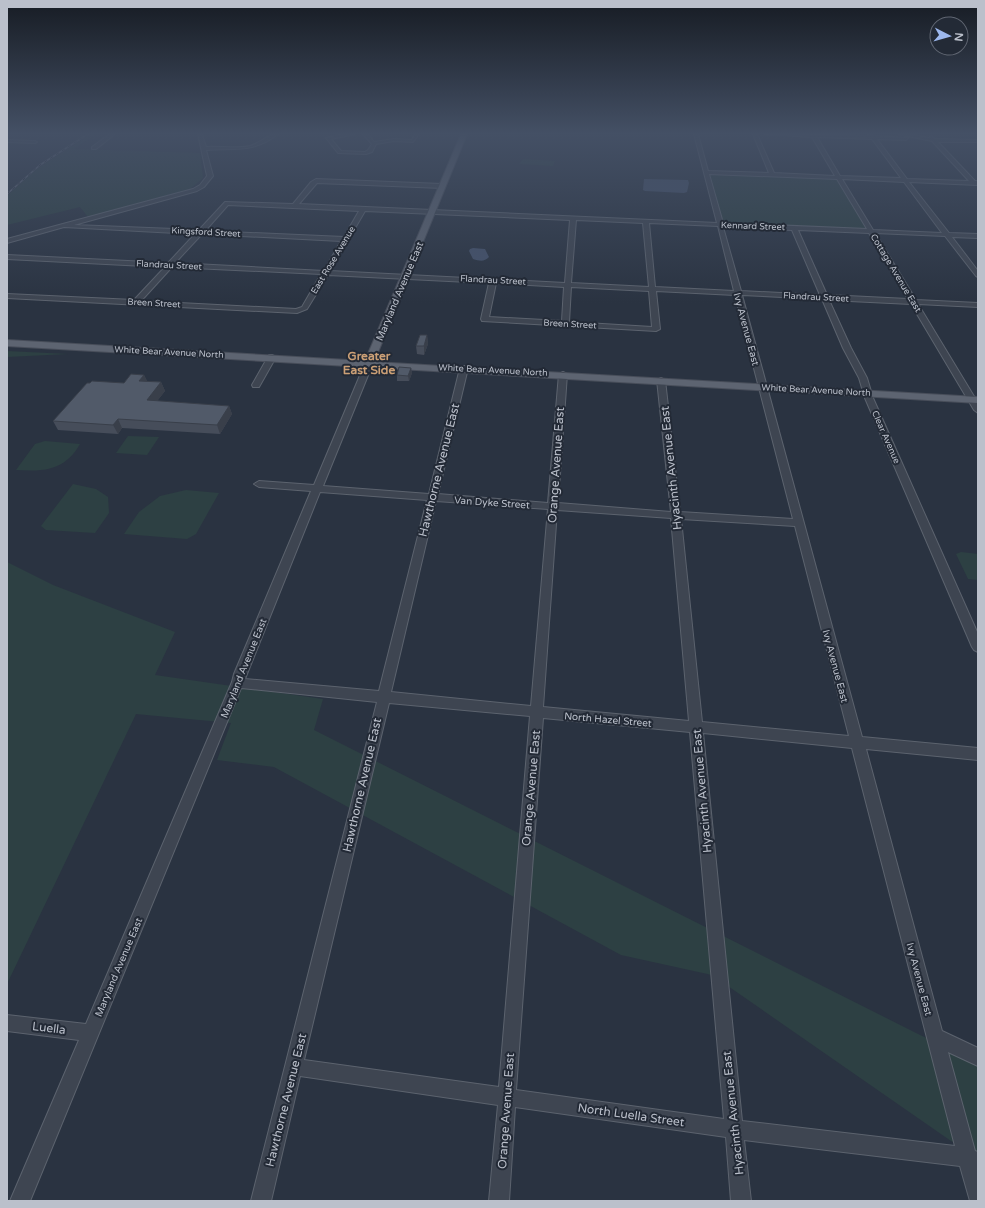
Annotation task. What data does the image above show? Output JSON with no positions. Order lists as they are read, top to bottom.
{
  "streets": {
    "main road": ["Maryland Avenue East", "White Bear Avenue North"],
    "street": [
      "Kennard Street",
      "Kingsford Street",
      "East Rose Avenue",
      "Flandrau Street",
      "Cottage Avenue East",
      "Breen Street",
      "Ivy Avenue East",
      "Clear Avenue",
      "Orange Avenue East",
      "Hyacinth Avenue East",
      "Hawthorne Avenue East",
      "Van Dyke Street",
      "North Hazel Street",
      "Luella",
      "North Luella Street"
    ]
  },
  "crossings": [
    ["Kennard Street", "Kingsford Street"],
    ["Kennard Street", "East Rose Avenue"],
    ["Kennard Street", "Cottage Avenue East"],
    ["Kennard Street", "Maryland Avenue East"],
    ["Kennard Street", "Ivy Avenue East"],
    ["Kennard Street", "Clear Avenue"],
    ["Kingsford Street", "East Rose Avenue"],
    ["East Rose Avenue", "Flandrau Street"],
    ["East Rose Avenue", "Breen Street"],
    ["Flandrau Street", "Cottage Avenue East"],
    ["Flandrau Street", "Maryland Avenue East"],
    ["Flandrau Street", "Breen Street"],
    ["Flandrau Street", "Ivy Avenue East"],
    ["Flandrau Street", "Clear Avenue"],
    ["Cottage Avenue East", "White Bear Avenue North"],
    ["Maryland Avenue East", "White Bear Avenue North"],
    ["Maryland Avenue East", "Van Dyke Street"],
    ["Maryland Avenue East", "North Hazel Street"],
    ["Maryland Avenue East", "Luella"],
    ["Ivy Avenue East", "White Bear Avenue North"],
    ["Ivy Avenue East", "Van Dyke Street"],
    ["Ivy Avenue East", "North Hazel Street"],
    ["Ivy Avenue East", "North Luella Street"],
    ["White Bear Avenue North", "Clear Avenue"],
    ["White Bear Avenue North", "Orange Avenue East"],
    ["White Bear Avenue North", "Hyacinth Avenue East"],
    ["White Bear Avenue North", "Hawthorne Avenue East"],
    ["Orange Avenue East", "Van Dyke Street"],
    ["Orange Avenue East", "North Hazel Street"],
    ["Orange Avenue East", "North Luella Street"],
    ["Hyacinth Avenue East", "Van Dyke Street"],
    ["Hyacinth Avenue East", "North Hazel Street"],
    ["Hyacinth Avenue East", "North Luella Street"],
    ["Hawthorne Avenue East", "Van Dyke Street"],
    ["Hawthorne Avenue East", "North Hazel Street"],
    ["Hawthorne Avenue East", "North Luella Street"]
  ],
  "districts": ["Greater East Side"],
  "north": "right"
}
